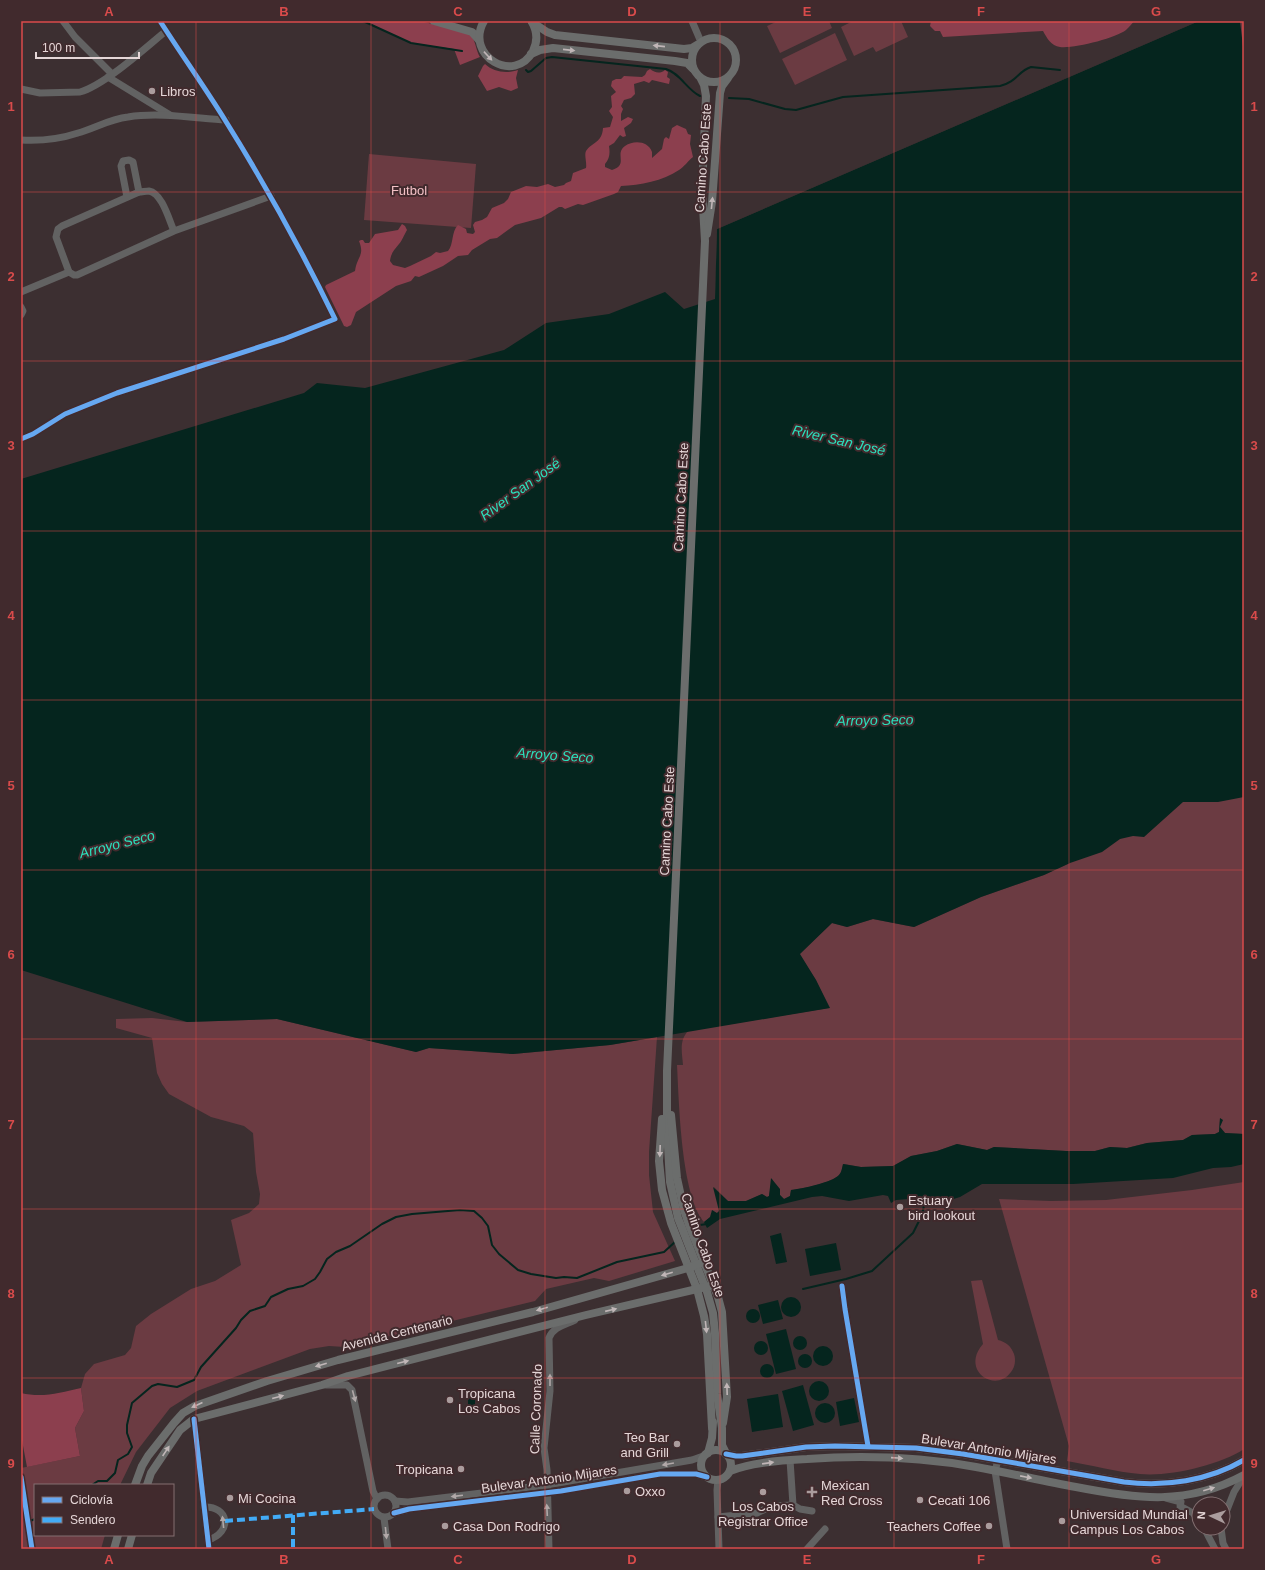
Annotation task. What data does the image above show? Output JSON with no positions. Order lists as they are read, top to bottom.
{
  "streets": {
    "main road": ["Camino Cabo Este", "Avenida Centenario", "Bulevar Antonio Mijares"],
    "street": ["Calle Coronado"]
  },
  "crossings": [
    ["Camino Cabo Este", "Bulevar Antonio Mijares"],
    ["Calle Coronado", "Bulevar Antonio Mijares"]
  ],
  "one_way": ["Calle Coronado"],
  "water": ["River San José", "Arroyo Seco"],
  "parks": ["Futbol"],
  "places": {
    "other": [
      "Libros",
      "Estuary bird lookout",
      "Tropicana Los Cabos",
      "Teo Bar and Grill",
      "Tropicana",
      "Oxxo",
      "Los Cabos Registrar Office",
      "Mi Cocina",
      "Cecati 106",
      "Universidad Mundial Campus Los Cabos",
      "Casa Don Rodrigo",
      "Teachers Coffee"
    ],
    "health": ["Mexican Red Cross"]
  },
  "legend": ["Ciclovía", "Sendero"],
  "scale_bar": "100 m",
  "north": "left",
  "grid": {
    "columns": [
      "A",
      "B",
      "C",
      "D",
      "E",
      "F",
      "G"
    ],
    "rows": [
      "1",
      "2",
      "3",
      "4",
      "5",
      "6",
      "7",
      "8",
      "9"
    ]
  }
}
